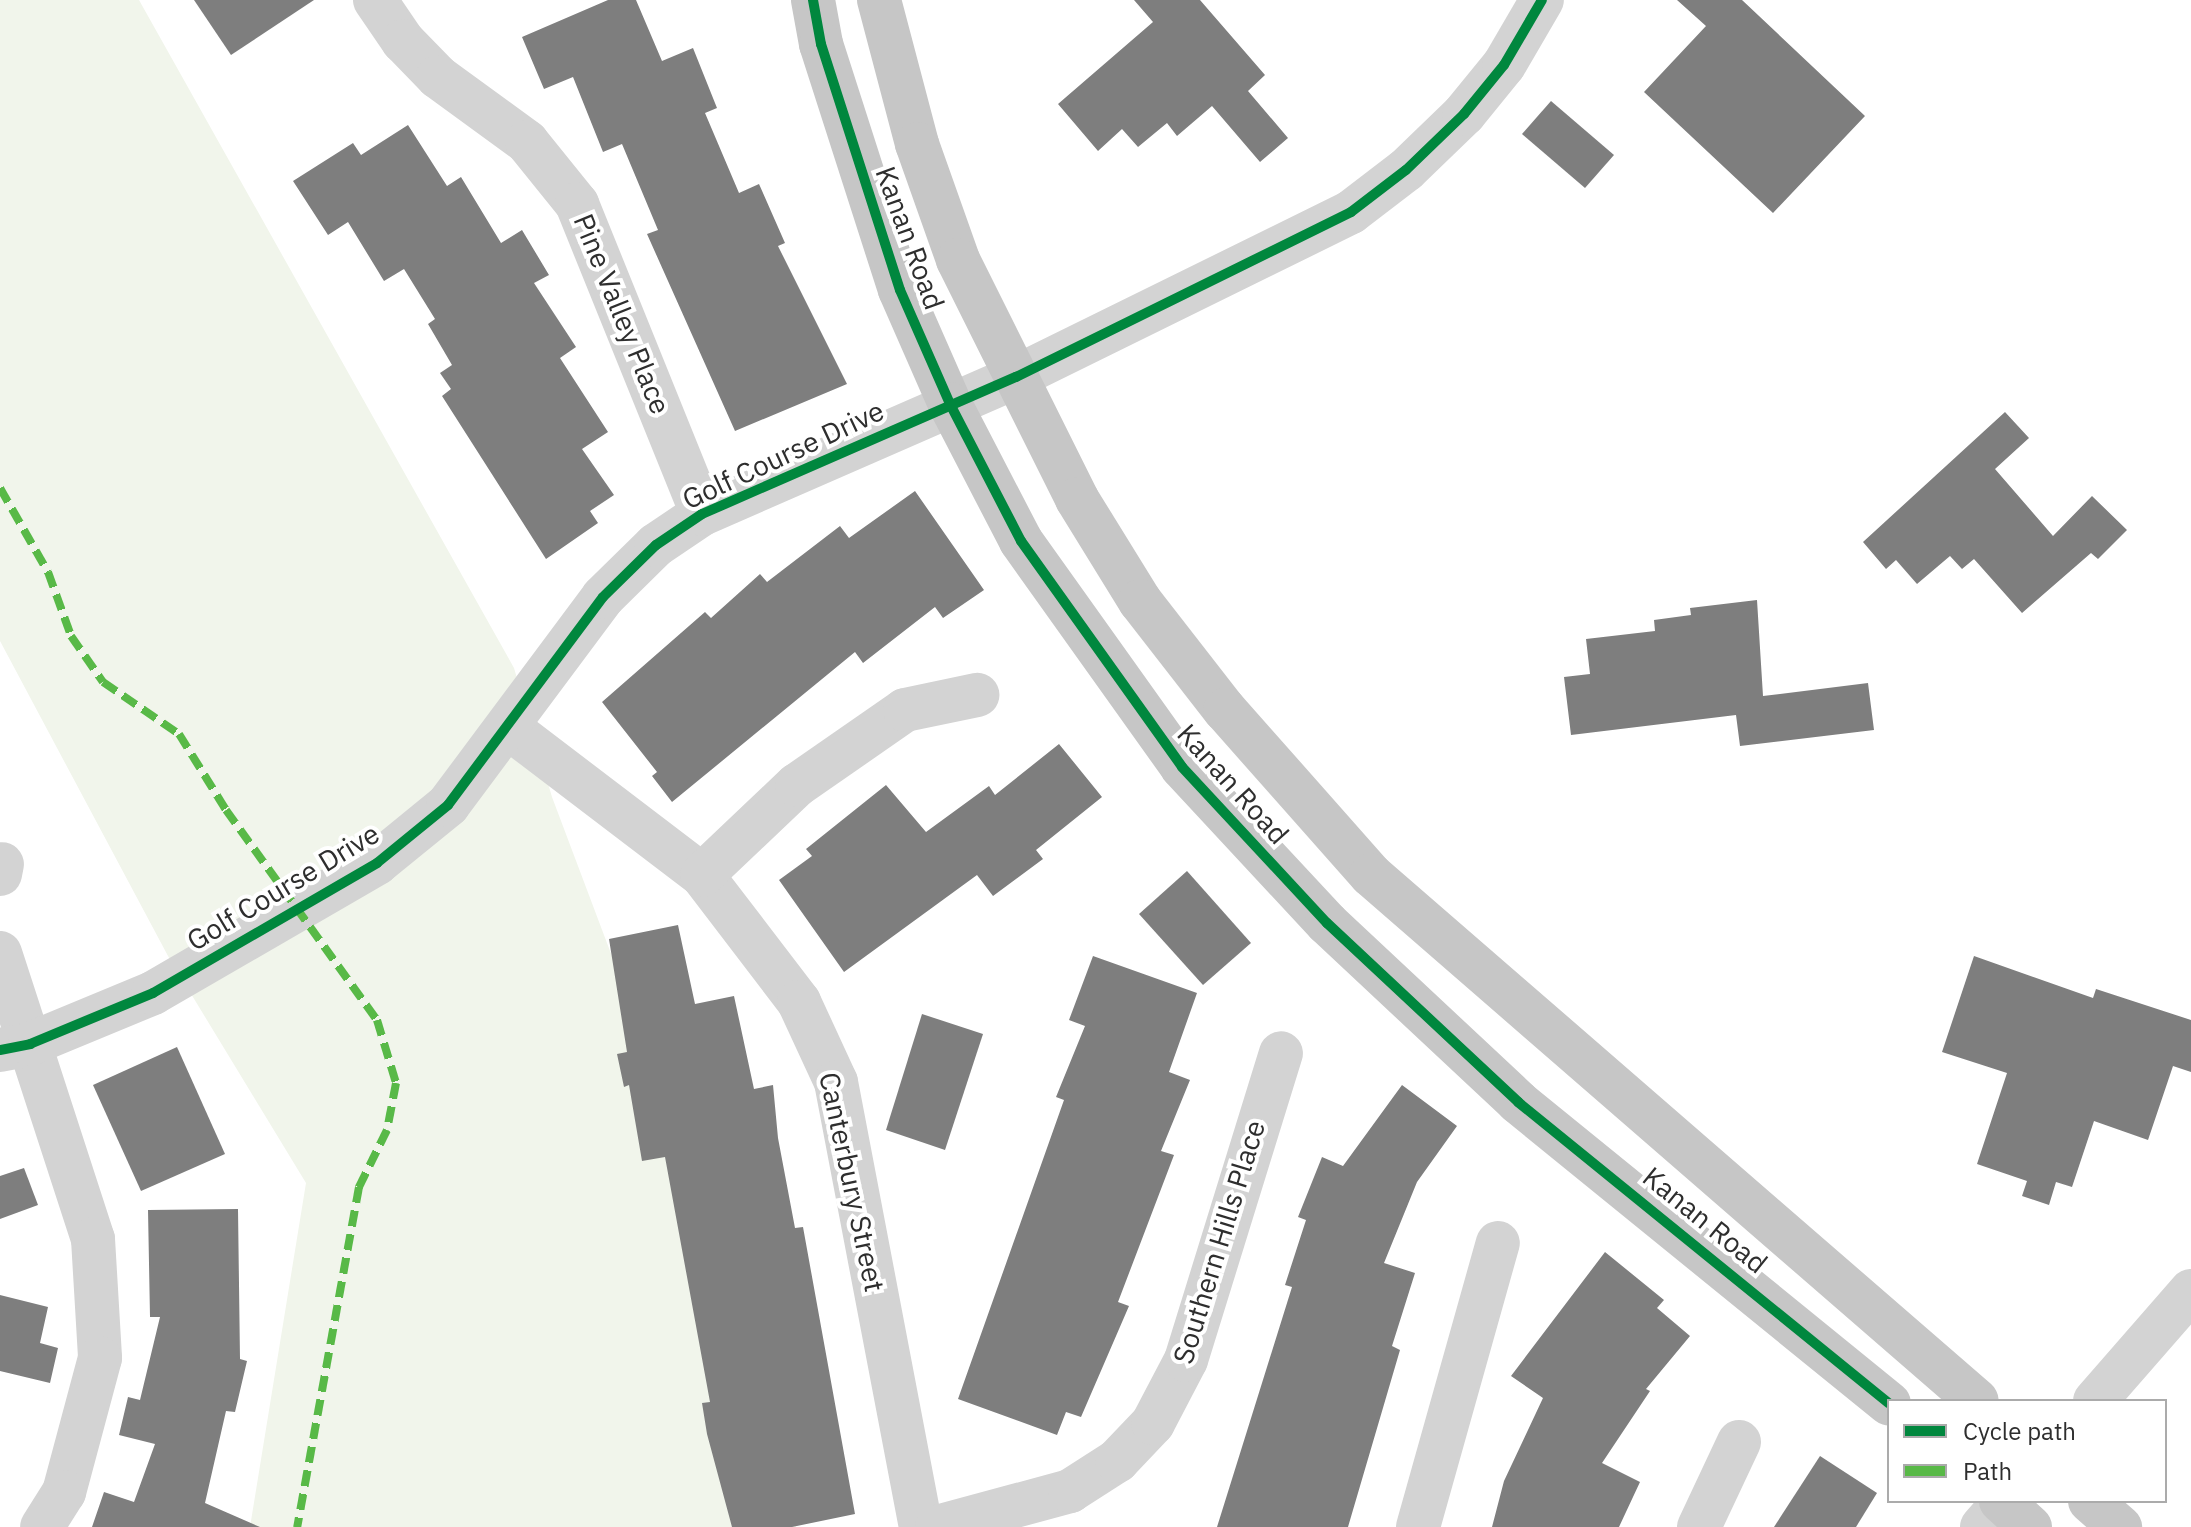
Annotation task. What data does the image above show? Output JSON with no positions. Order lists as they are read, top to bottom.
{
  "streets": {
    "main road": ["Kanan Road"],
    "street": [
      "Pine Valley Place",
      "Golf Course Drive",
      "Canterbury Street",
      "Southern Hills Place"
    ]
  },
  "crossings": [
    ["Kanan Road", "Golf Course Drive"],
    ["Pine Valley Place", "Golf Course Drive"],
    ["Golf Course Drive", "Canterbury Street"]
  ],
  "legend": ["Cycle path", "Path"]
}
